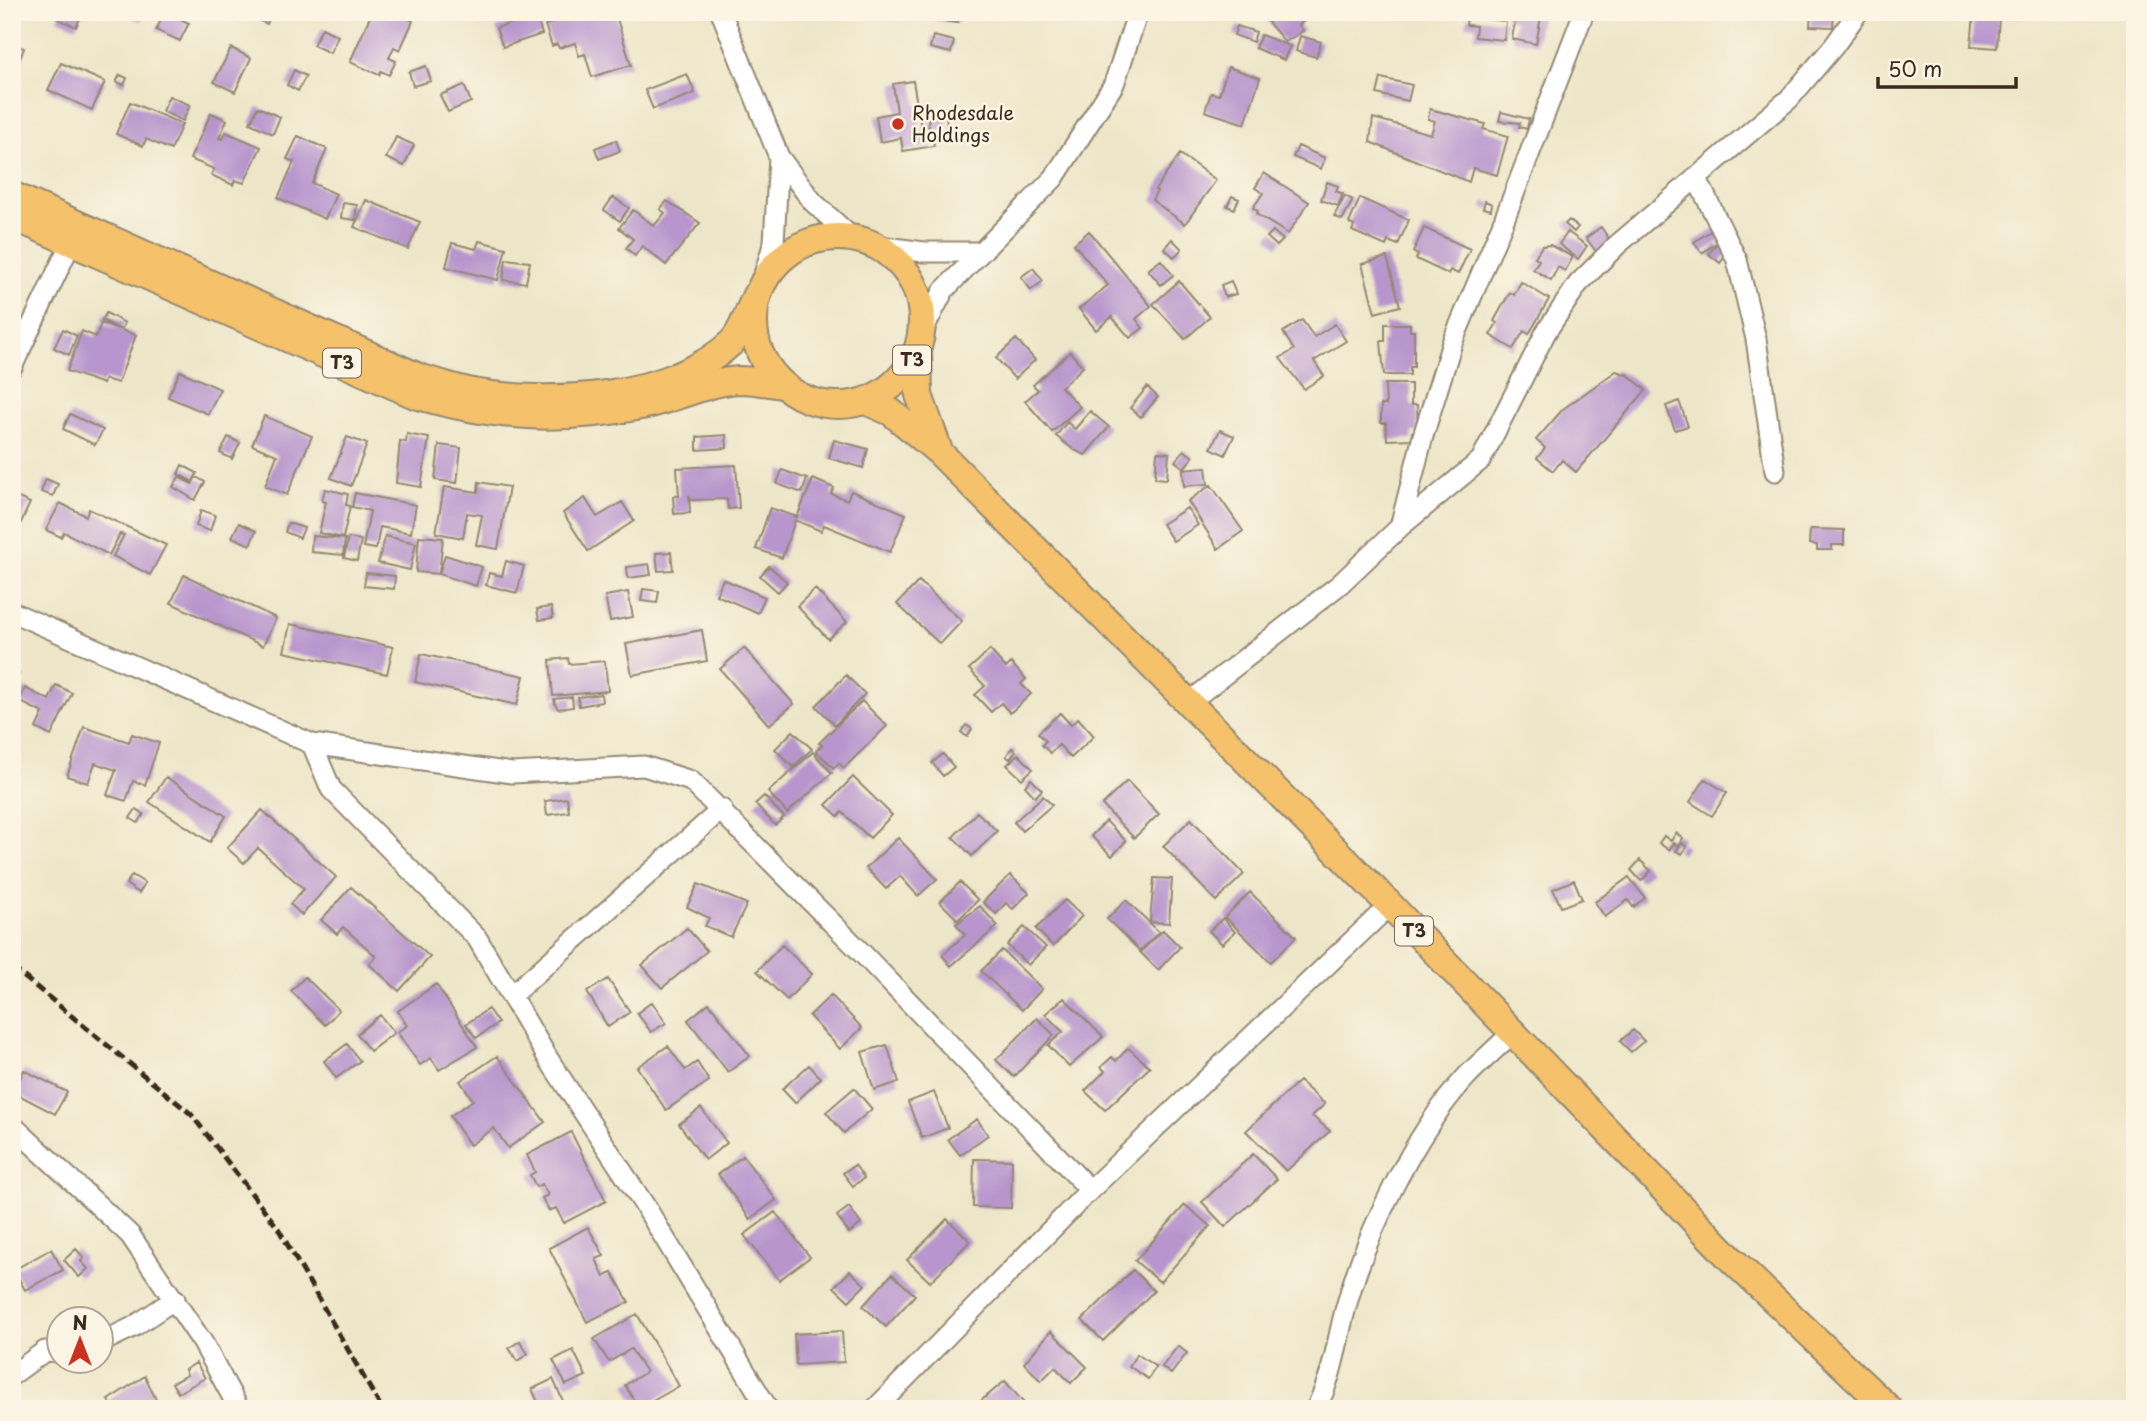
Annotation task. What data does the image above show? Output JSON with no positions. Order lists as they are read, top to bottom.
{
  "streets": {
    "highway": ["T3"]
  },
  "places": ["Rhodesdale Holdings"],
  "scale_bar": "50 m",
  "north": "top"
}
